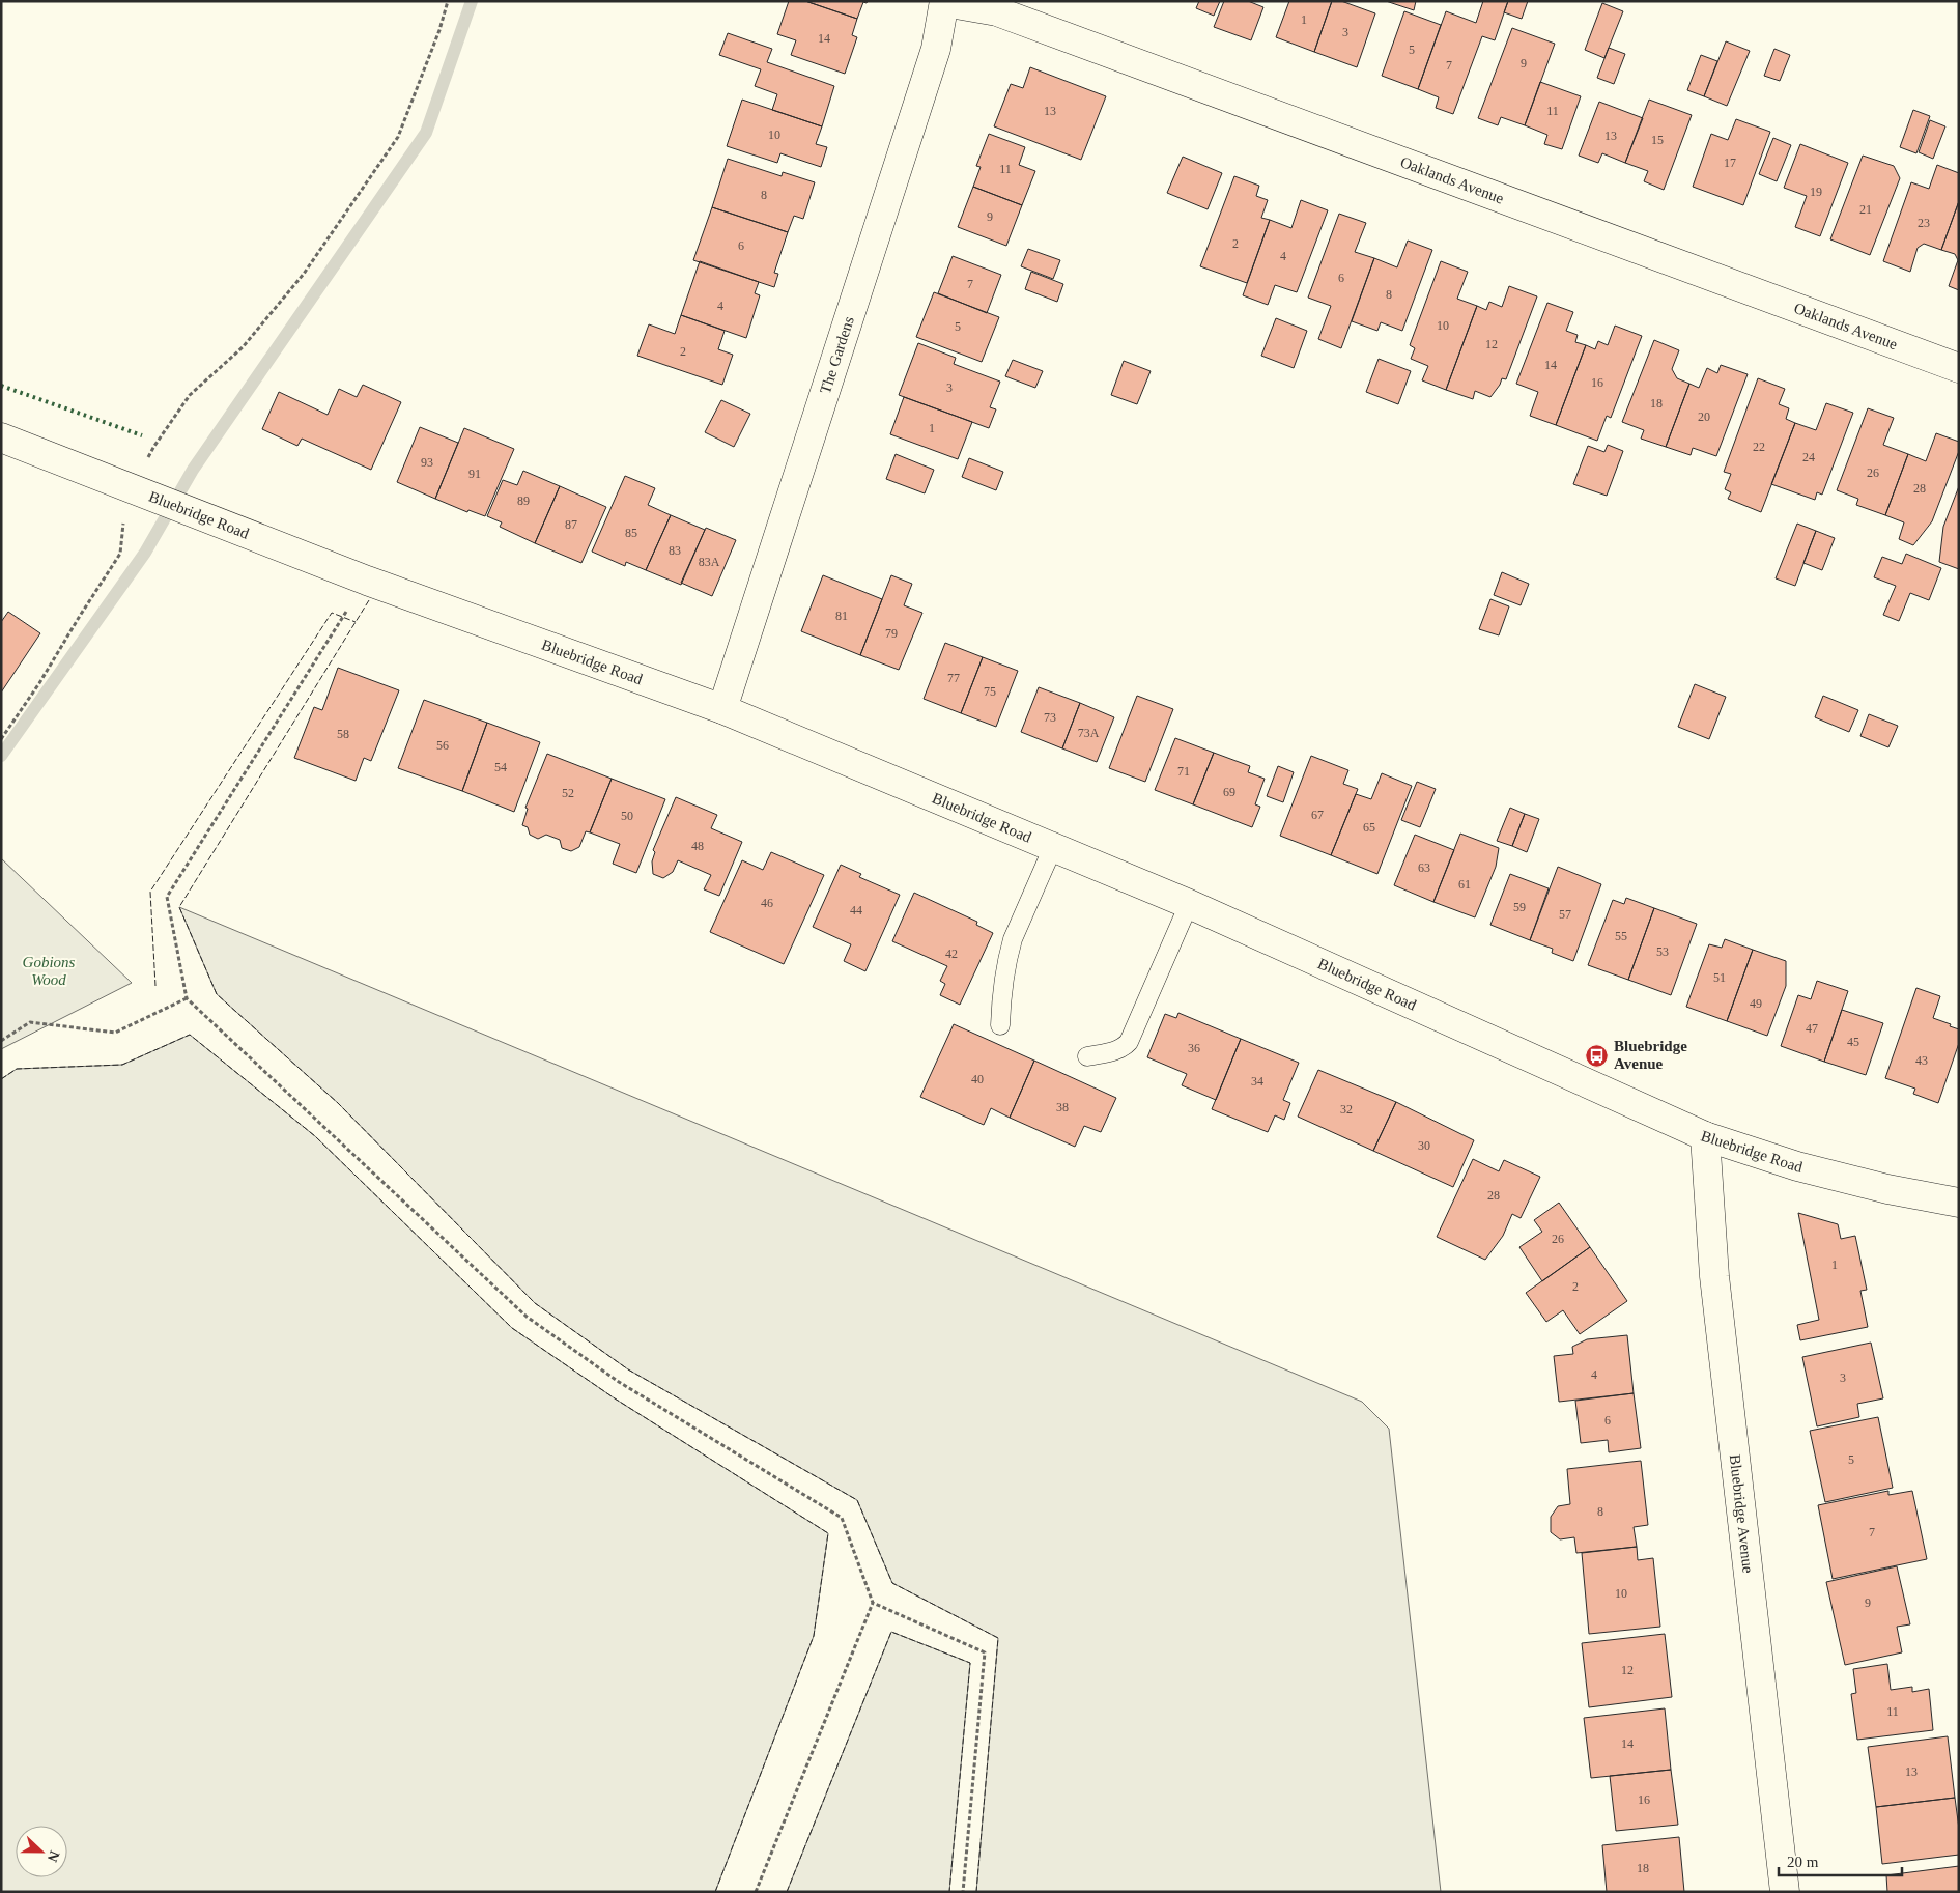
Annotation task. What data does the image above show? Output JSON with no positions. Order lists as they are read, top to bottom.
{
  "streets": {
    "street": [
      "Oaklands Avenue",
      "The Gardens",
      "Bluebridge Road",
      "Bluebridge Avenue"
    ]
  },
  "crossings": [
    ["Oaklands Avenue", "The Gardens"],
    ["The Gardens", "Bluebridge Road"],
    ["Bluebridge Road", "Bluebridge Avenue"]
  ],
  "parks": ["Gobions Wood"],
  "places": {
    "bus stop": ["Bluebridge Avenue"]
  },
  "house_numbers": [
    "1",
    "3",
    "14",
    "5",
    "9",
    "7",
    "13",
    "11",
    "10",
    "13",
    "15",
    "17",
    "11",
    "19",
    "8",
    "21",
    "9",
    "23",
    "2",
    "6",
    "4",
    "6",
    "7",
    "8",
    "4",
    "10",
    "5",
    "12",
    "2",
    "14",
    "16",
    "3",
    "18",
    "20",
    "1",
    "22",
    "24",
    "93",
    "26",
    "91",
    "28",
    "89",
    "87",
    "85",
    "83",
    "83A",
    "81",
    "79",
    "77",
    "75",
    "73",
    "73A",
    "58",
    "56",
    "54",
    "71",
    "69",
    "52",
    "67",
    "50",
    "65",
    "48",
    "63",
    "61",
    "46",
    "59",
    "44",
    "57",
    "55",
    "53",
    "42",
    "51",
    "49",
    "47",
    "45",
    "36",
    "43",
    "40",
    "34",
    "38",
    "32",
    "30",
    "28",
    "26",
    "1",
    "2",
    "4",
    "3",
    "6",
    "5",
    "8",
    "7",
    "10",
    "9",
    "12",
    "11",
    "14",
    "13",
    "16",
    "18"
  ],
  "scale_bar": "20 m",
  "north": "right"
}
